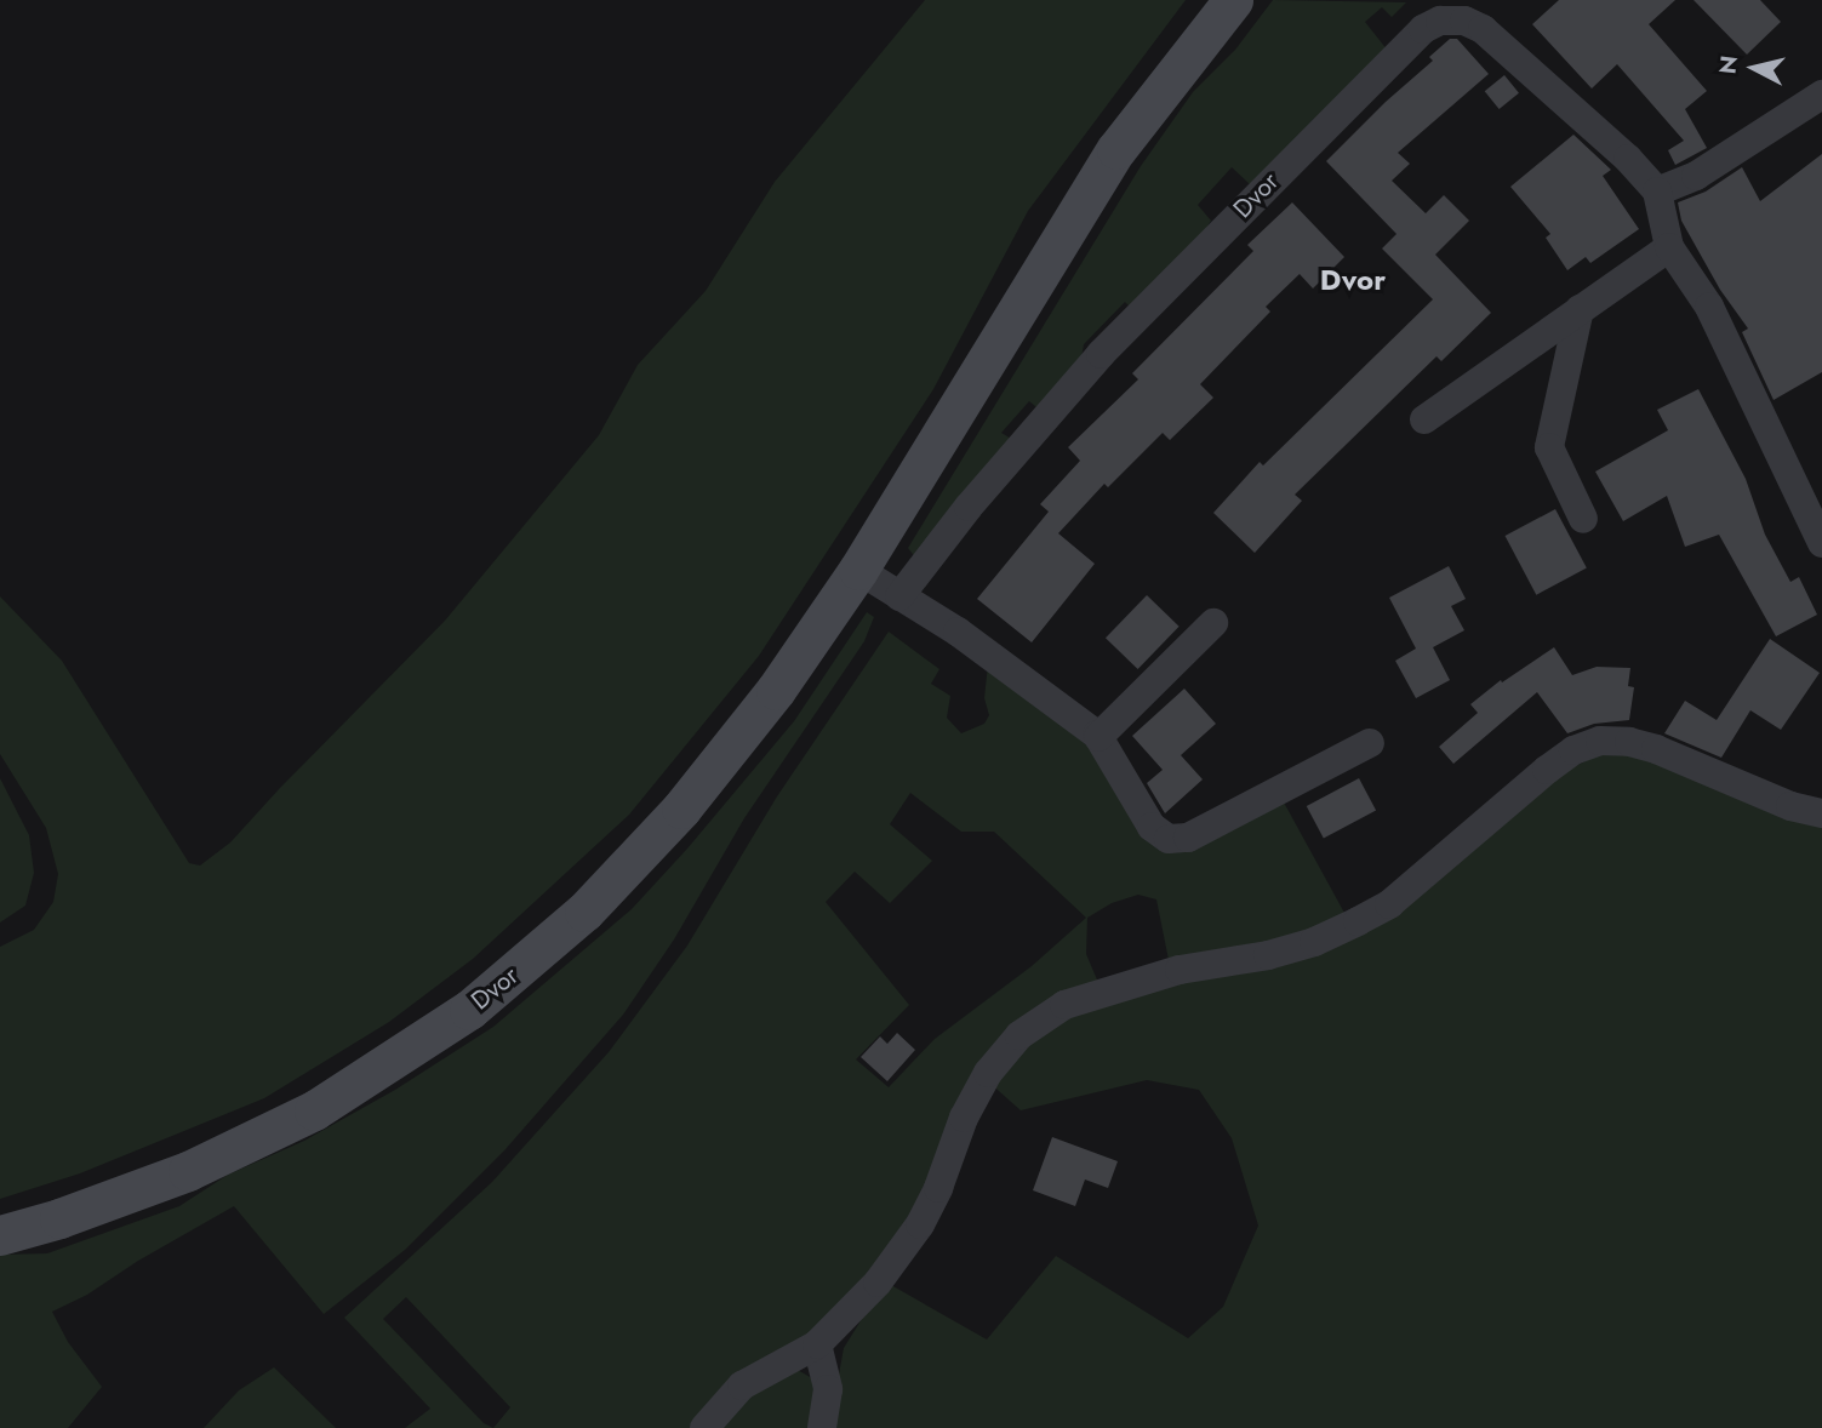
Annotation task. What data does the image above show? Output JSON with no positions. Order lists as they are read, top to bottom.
{
  "streets": {
    "street": ["Dvor"]
  },
  "districts": ["Dvor"],
  "north": "left"
}
